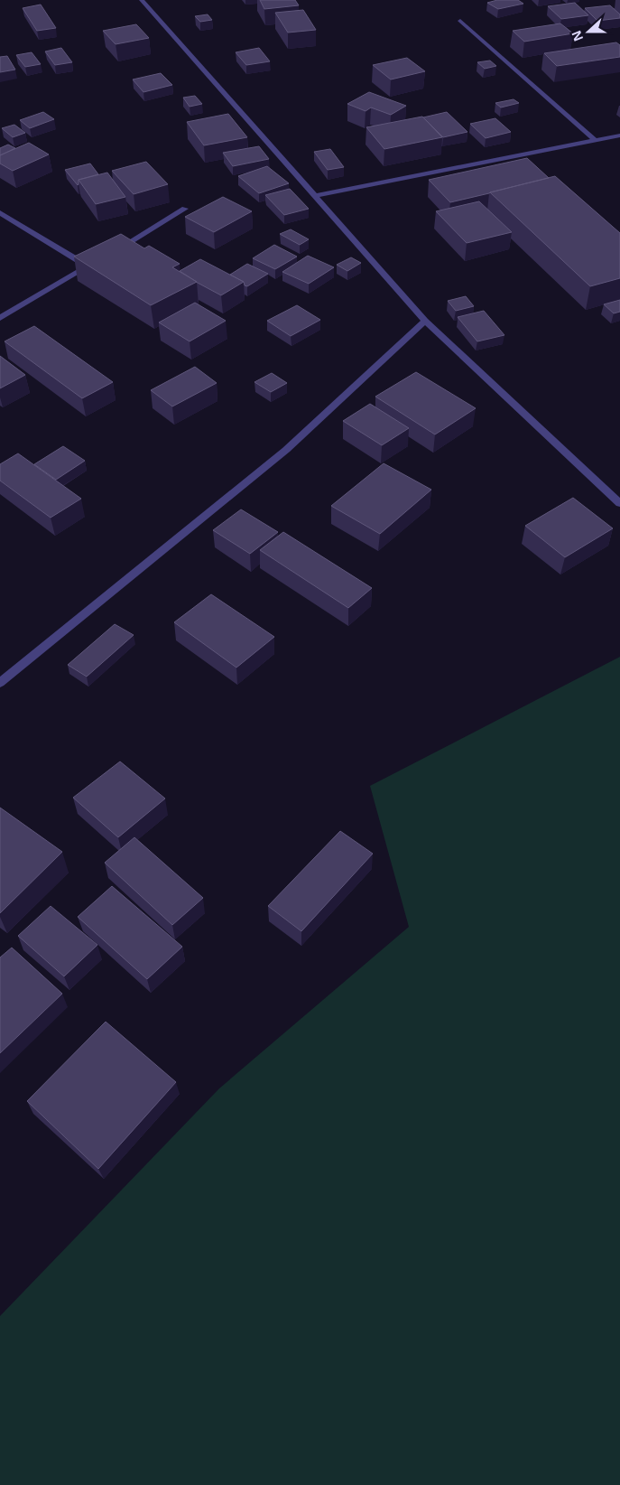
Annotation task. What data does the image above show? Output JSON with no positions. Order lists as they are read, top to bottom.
{
  "north": "left"
}
